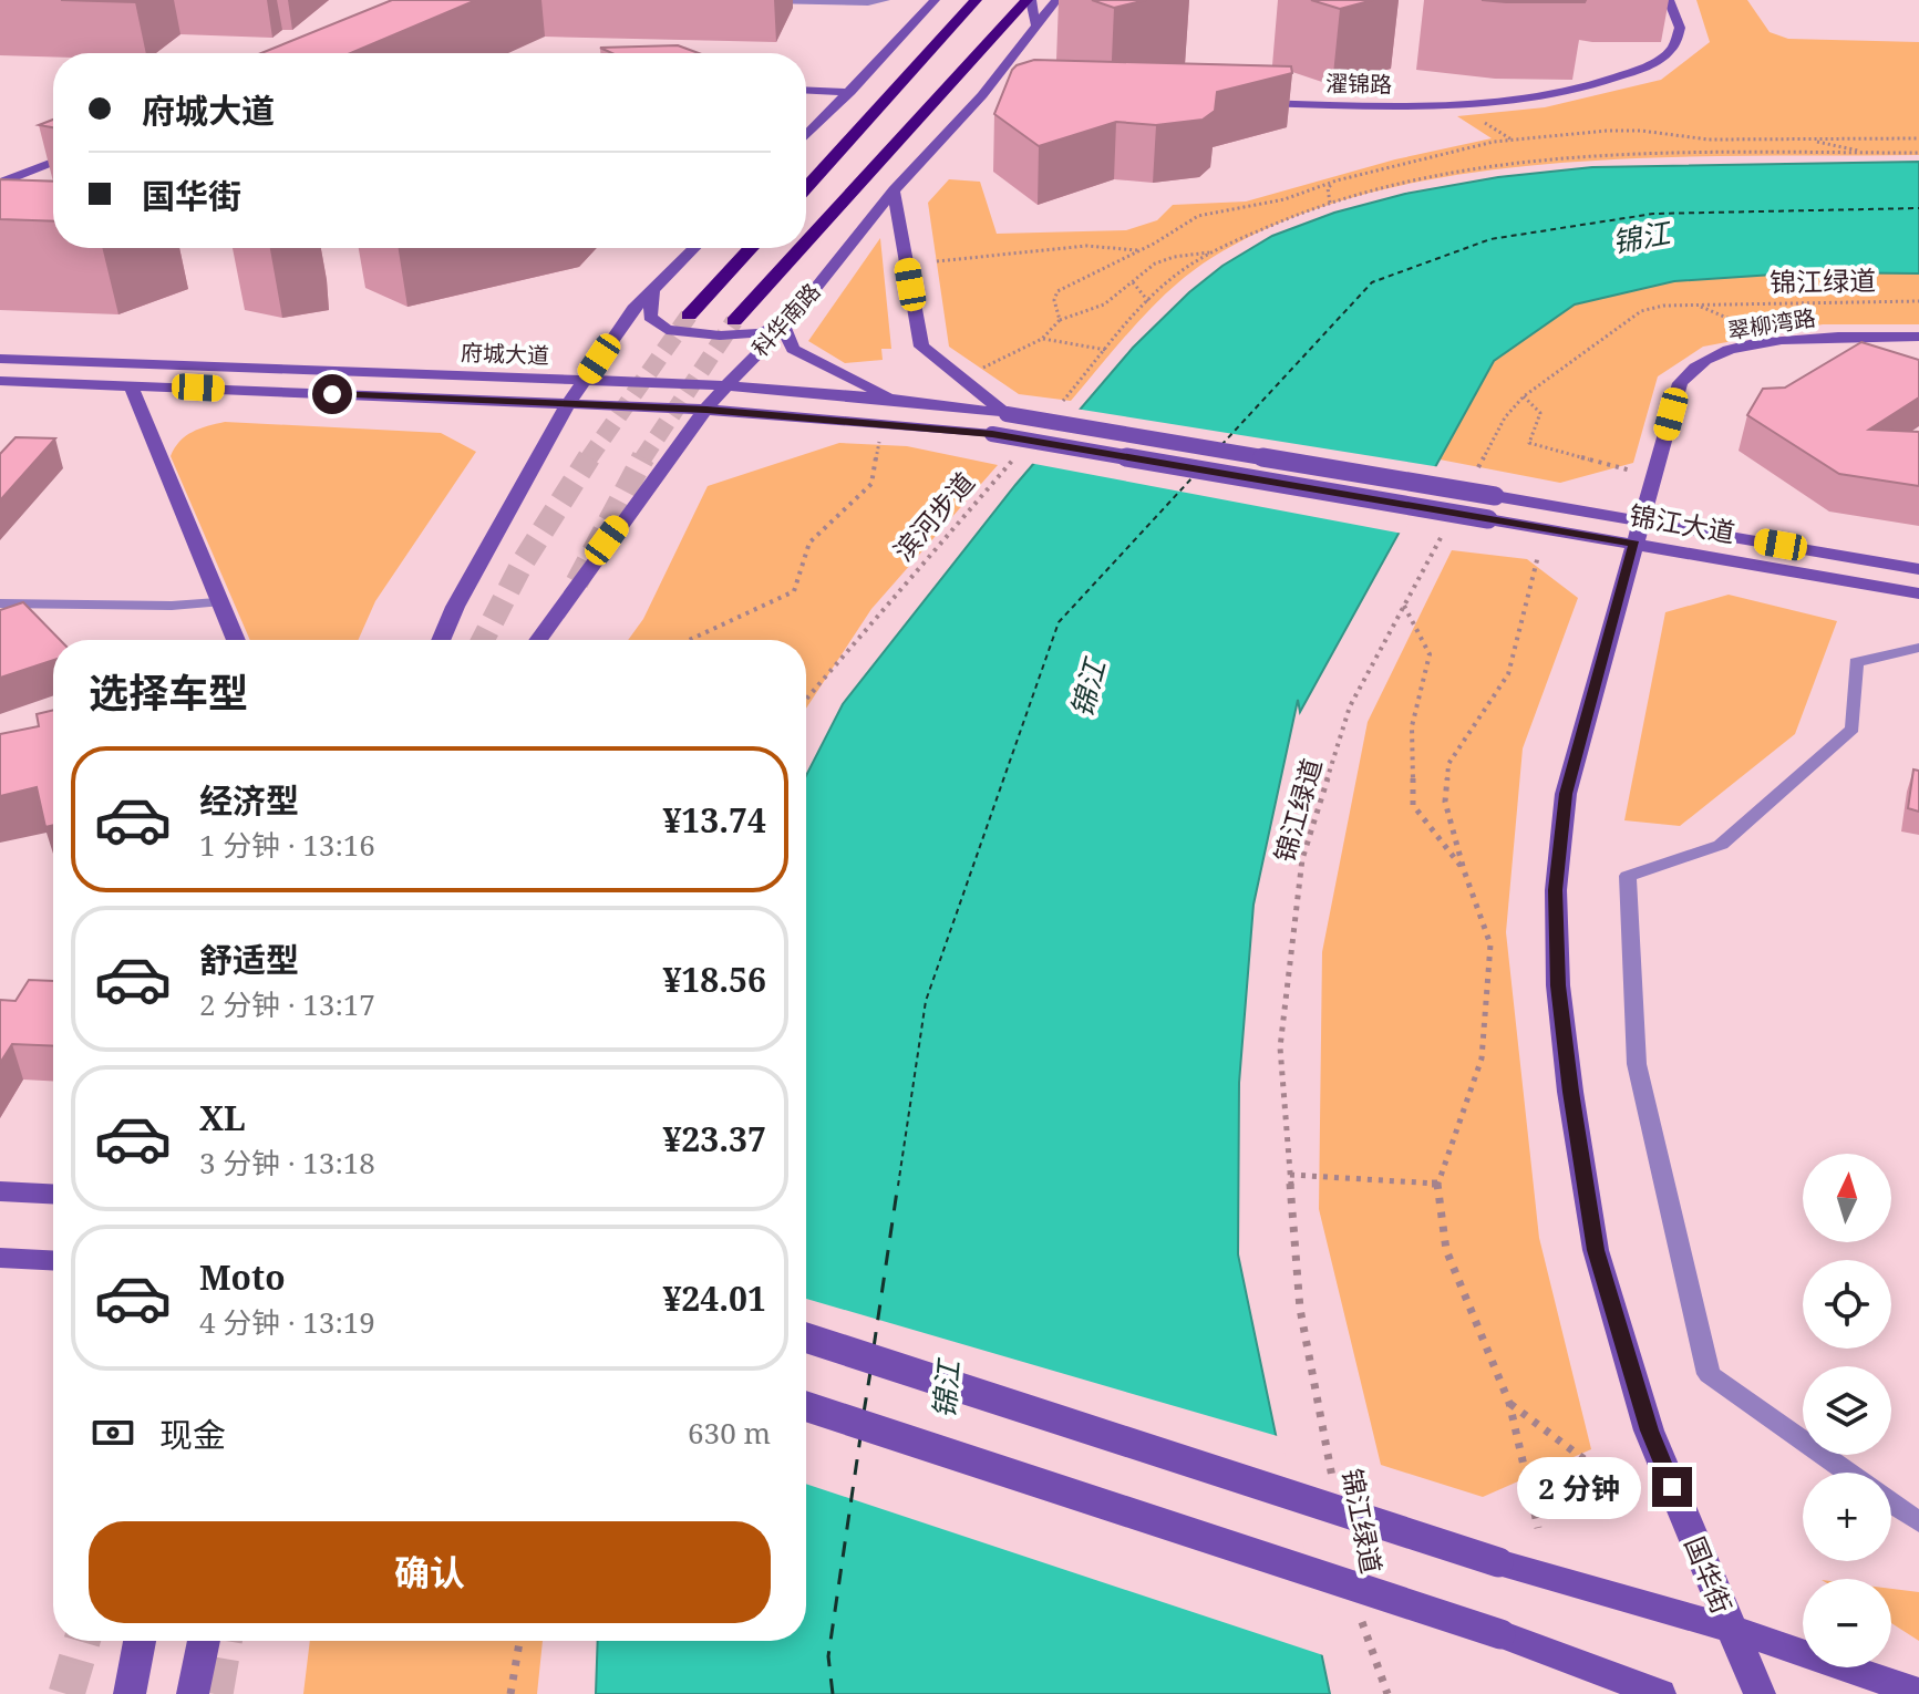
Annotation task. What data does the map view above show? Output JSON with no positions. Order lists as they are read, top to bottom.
{
  "streets": {
    "highway": ["科华南路"],
    "main road": [
      "濯锦路",
      "翠柳湾路",
      "府城大道",
      "锦江大道",
      "国华街"
    ],
    "path": ["锦江绿道", "滨河步道"]
  },
  "crossings": [
    ["科华南路", "府城大道"],
    ["翠柳湾路", "锦江大道"],
    ["翠柳湾路", "国华街"],
    ["府城大道", "锦江大道"],
    ["锦江大道", "国华街"]
  ],
  "water": ["锦江"],
  "north": "top",
  "page": {
    "banner": ["府城大道", "国华街"],
    "heading": "选择车型",
    "list": [
      {
        "name": "经济型",
        "note": "1 分钟 · 13:16",
        "value": "¥13.74"
      },
      {
        "name": "舒适型",
        "note": "2 分钟 · 13:17",
        "value": "¥18.56"
      },
      {
        "name": "XL",
        "note": "3 分钟 · 13:18",
        "value": "¥23.37"
      },
      {
        "name": "Moto",
        "note": "4 分钟 · 13:19",
        "value": "¥24.01"
      }
    ],
    "map_buttons": ["+", "−"],
    "pay": ["现金", "630 m"],
    "bubble": "2 分钟",
    "buttons": "确认"
  }
}
